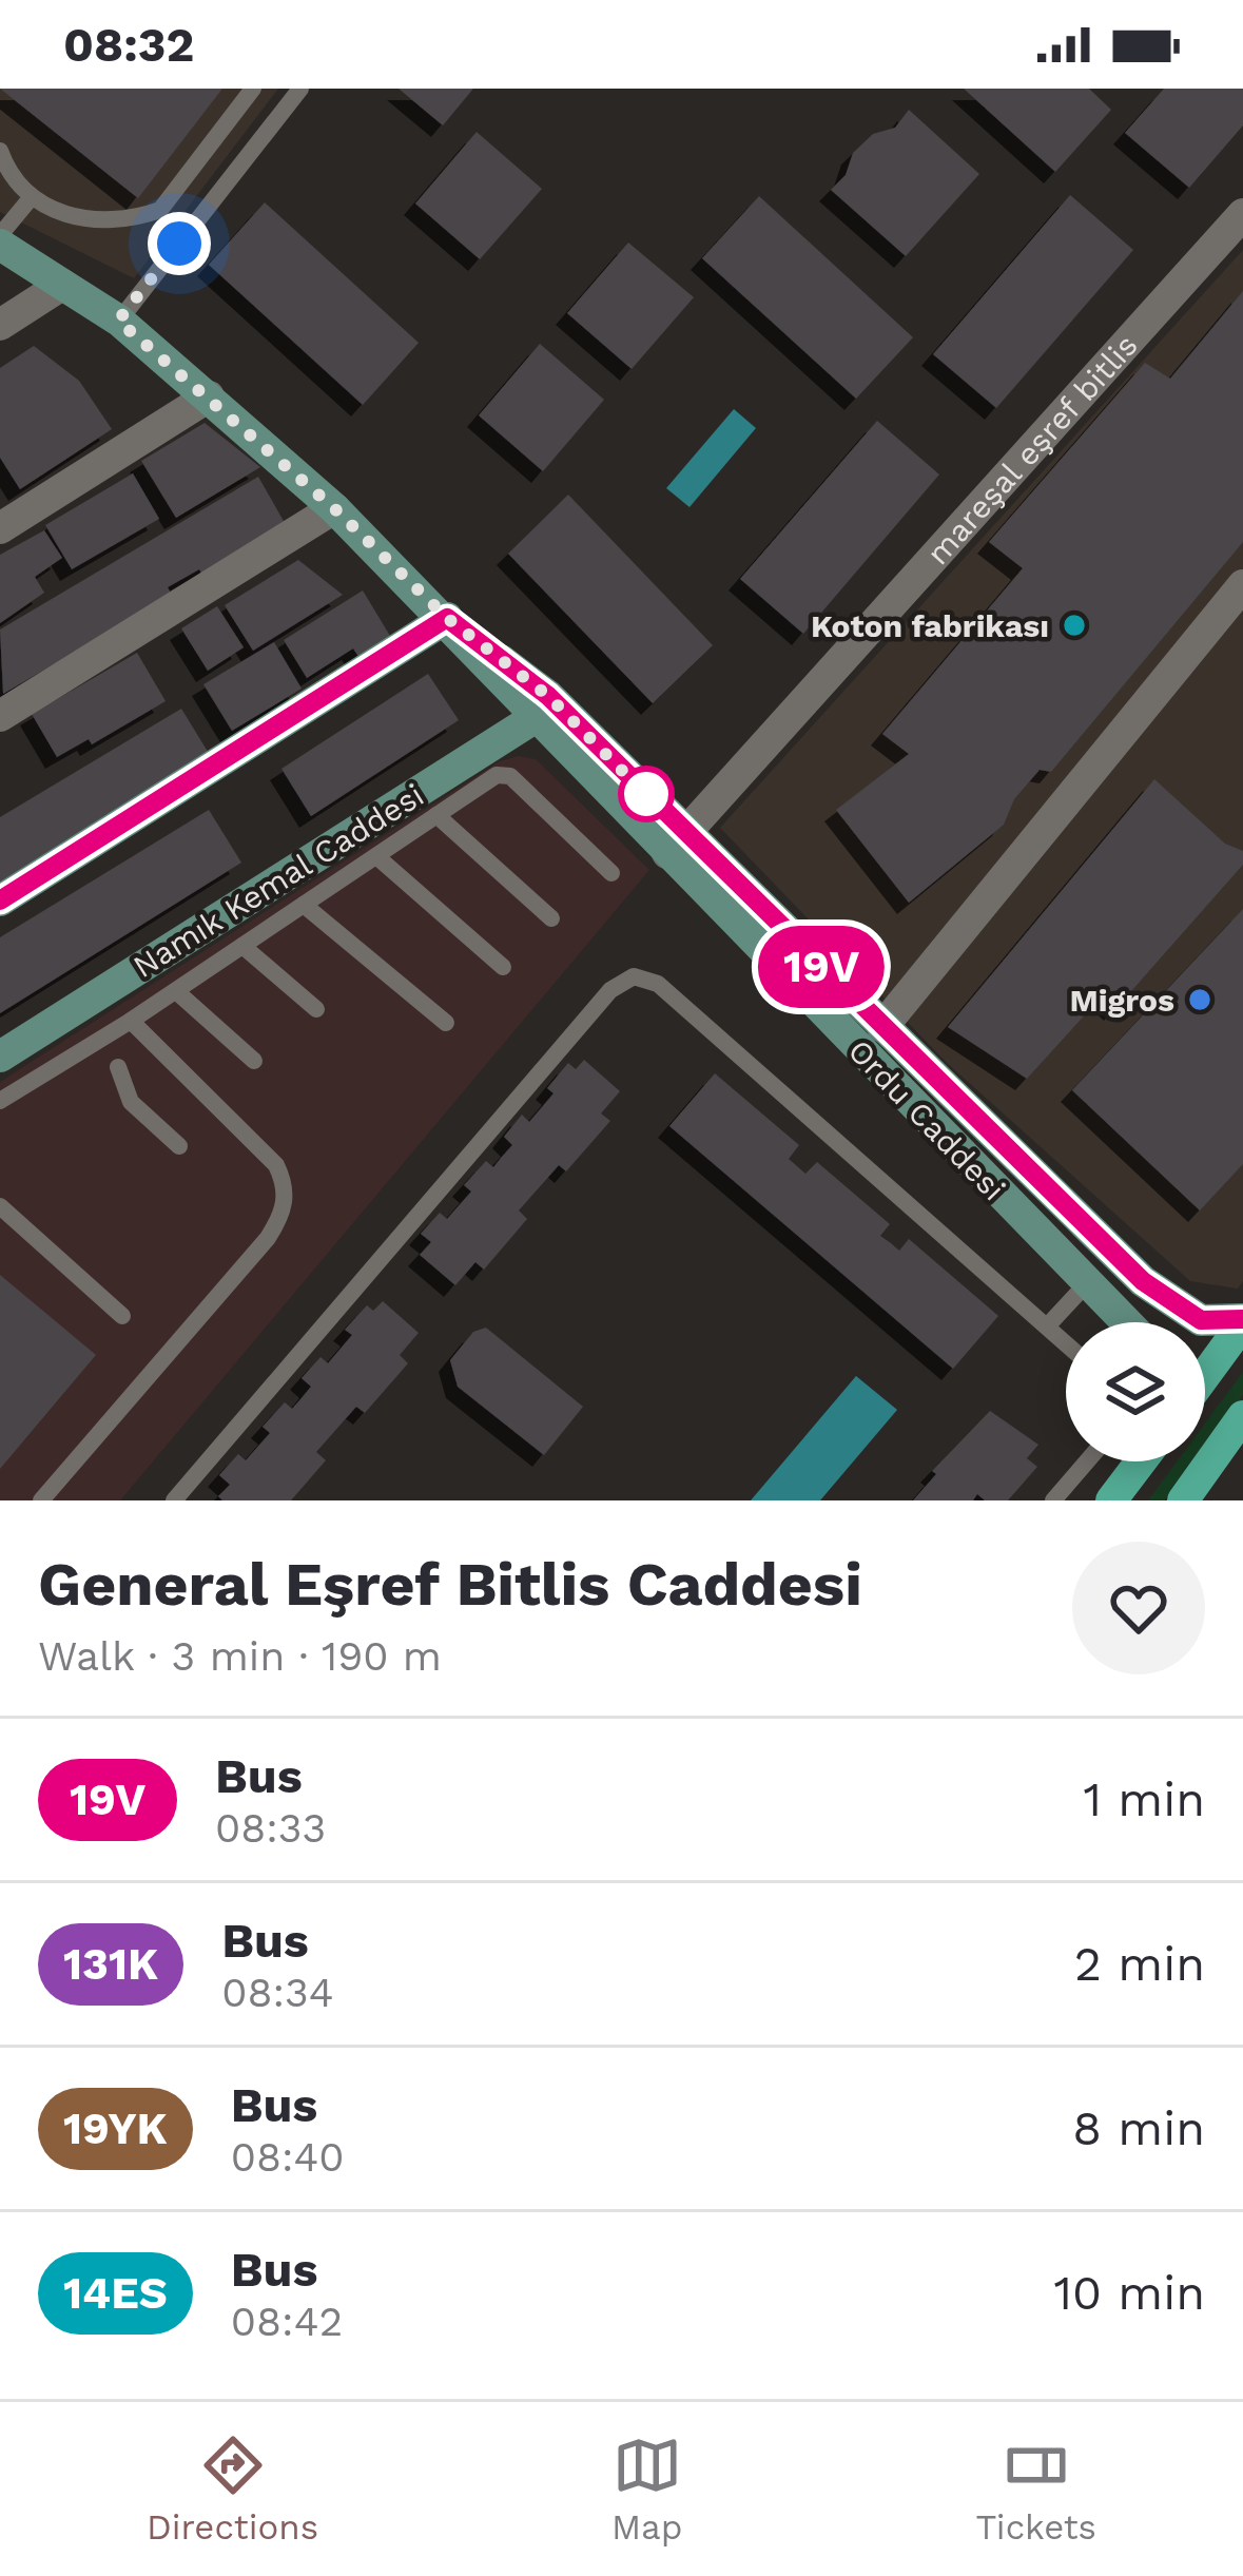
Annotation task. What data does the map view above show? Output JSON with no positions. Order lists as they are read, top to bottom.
{
  "streets": {
    "main road": ["Namık Kemal Caddesi", "Ordu Caddesi"],
    "street": ["mareşal eşref bitlis"]
  },
  "crossings": [
    ["mareşal eşref bitlis", "Ordu Caddesi"],
    ["Namık Kemal Caddesi", "Ordu Caddesi"]
  ],
  "places": ["Koton fabrikası", "Migros"],
  "lines": ["bus line 19V"],
  "page": {
    "status": "08:32",
    "on_map": "19V",
    "heading": ["General Eşref Bitlis Caddesi", "Walk · 3 min · 190 m"],
    "list": [
      {
        "mark": "19V",
        "name": "Bus",
        "note": "08:33",
        "value": "1 min"
      },
      {
        "mark": "131K",
        "name": "Bus",
        "note": "08:34",
        "value": "2 min"
      },
      {
        "mark": "19YK",
        "name": "Bus",
        "note": "08:40",
        "value": "8 min"
      },
      {
        "mark": "14ES",
        "name": "Bus",
        "note": "08:42",
        "value": "10 min"
      }
    ],
    "tabs": ["Directions", "Map", "Tickets"]
  }
}
